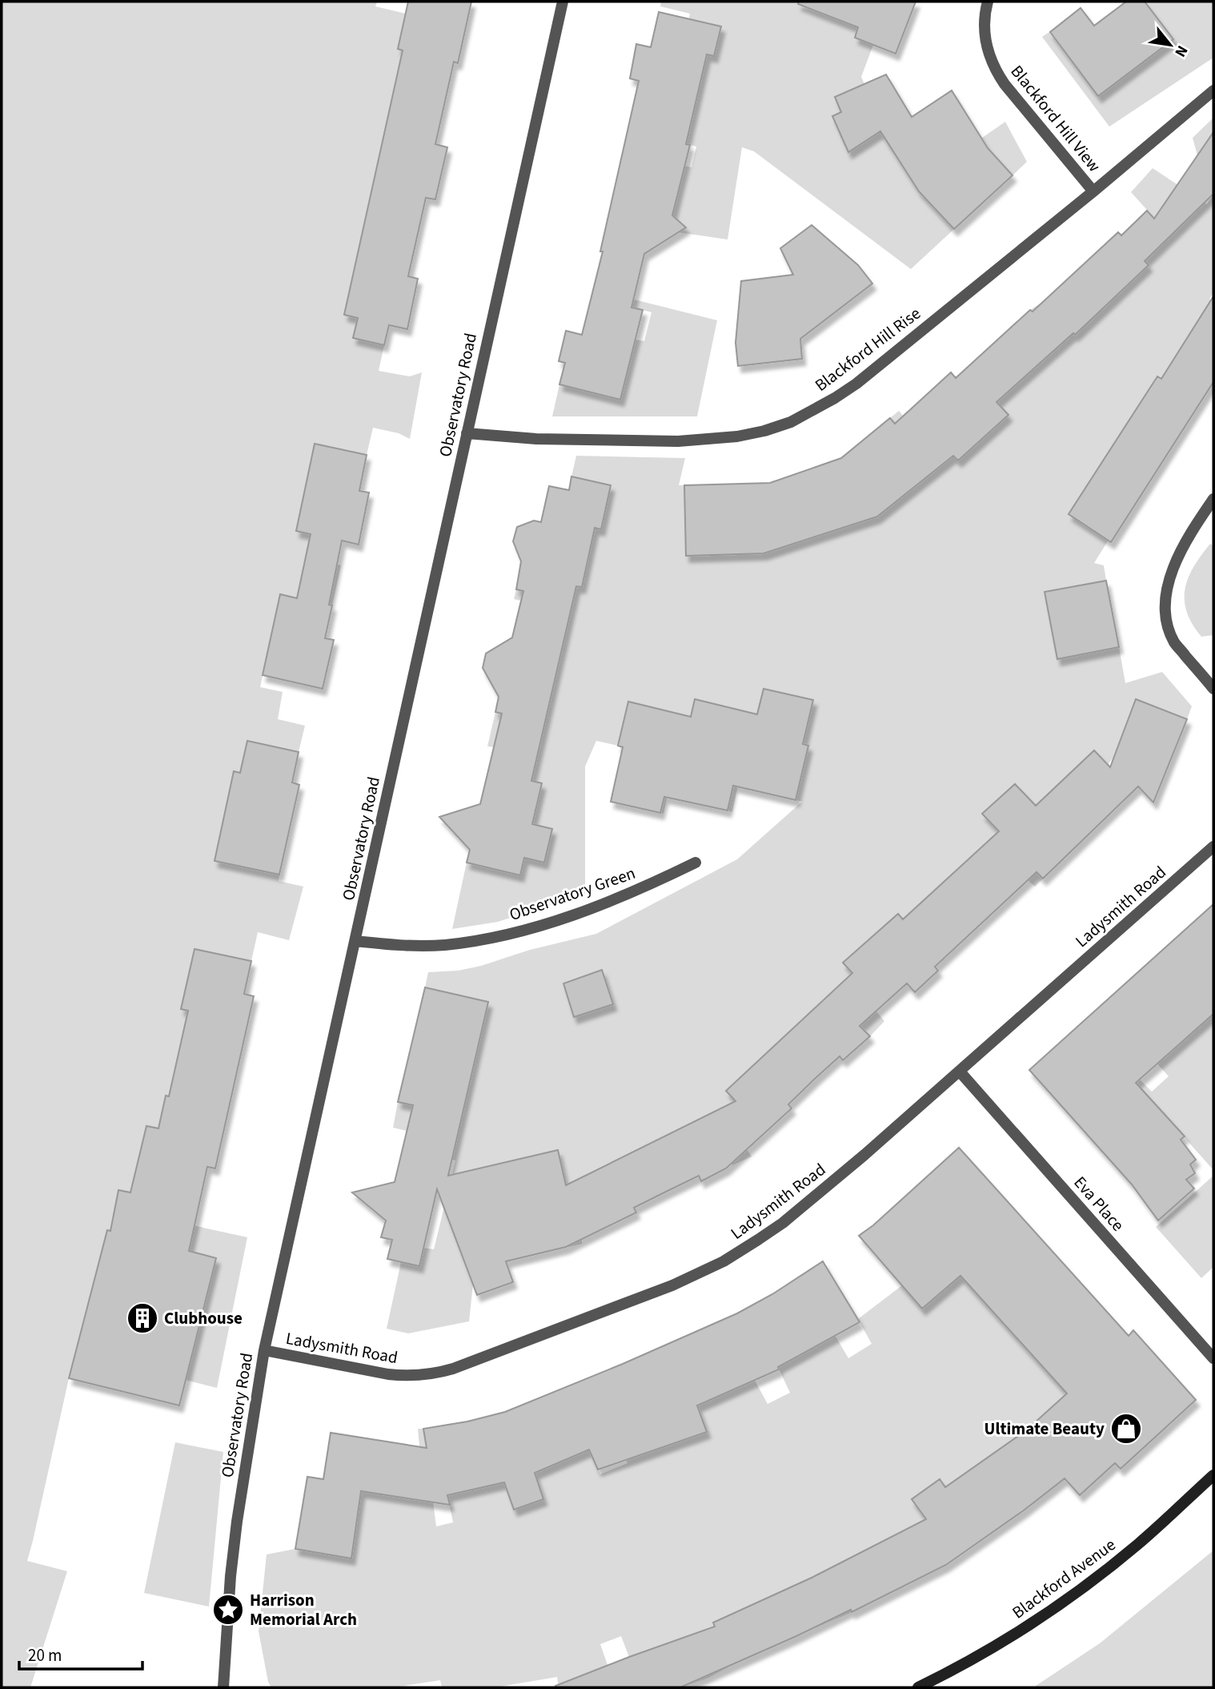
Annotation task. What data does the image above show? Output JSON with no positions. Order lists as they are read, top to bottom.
{
  "streets": {
    "street": [
      "Blackford Hill View",
      "Blackford Hill Rise",
      "Observatory Road",
      "Observatory Green",
      "Ladysmith Road",
      "Eva Place",
      "Blackford Avenue"
    ]
  },
  "crossings": [
    ["Blackford Hill View", "Blackford Hill Rise"],
    ["Blackford Hill Rise", "Observatory Road"],
    ["Observatory Road", "Observatory Green"],
    ["Observatory Road", "Ladysmith Road"],
    ["Ladysmith Road", "Eva Place"]
  ],
  "places": {
    "building": ["Clubhouse"],
    "shop": ["Ultimate Beauty"],
    "place": ["Harrison Memorial Arch"]
  },
  "scale_bar": "20 m",
  "north": "bottom right"
}
